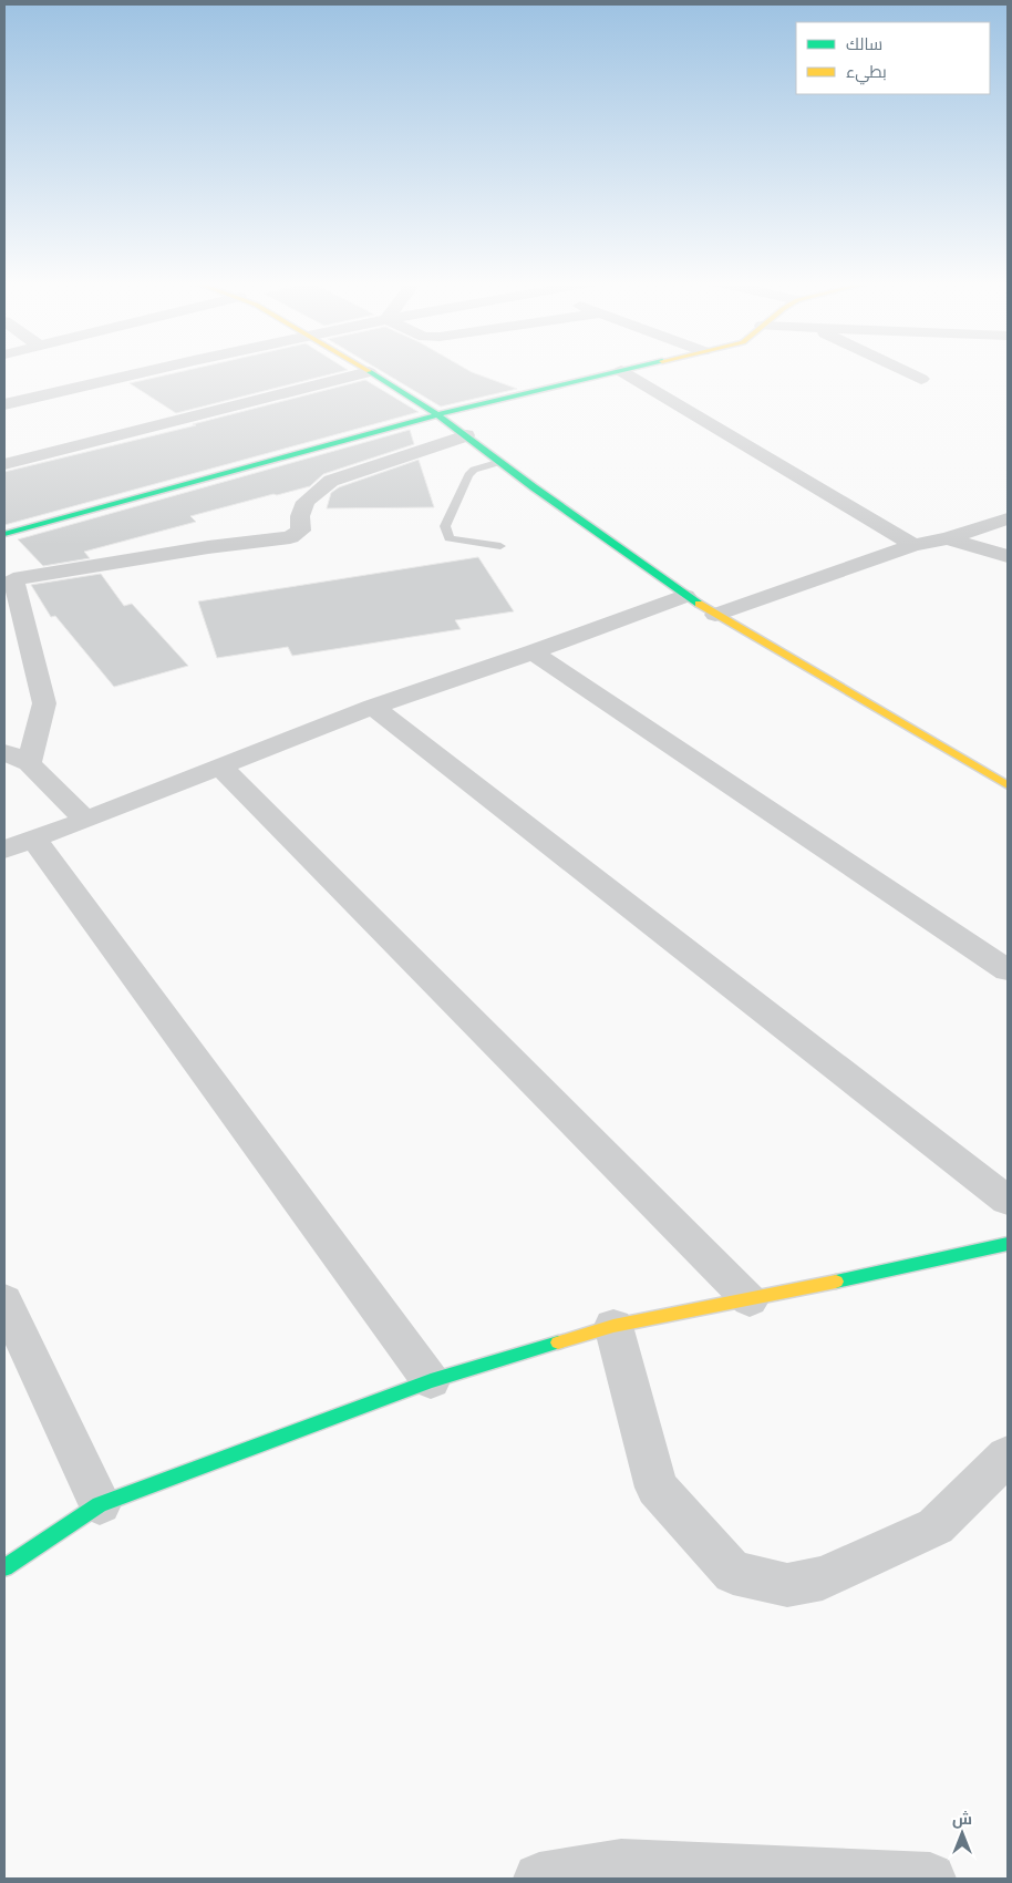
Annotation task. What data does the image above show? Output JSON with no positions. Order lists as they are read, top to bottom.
{
  "legend": ["سالك", "بطيء"],
  "north": "top"
}
